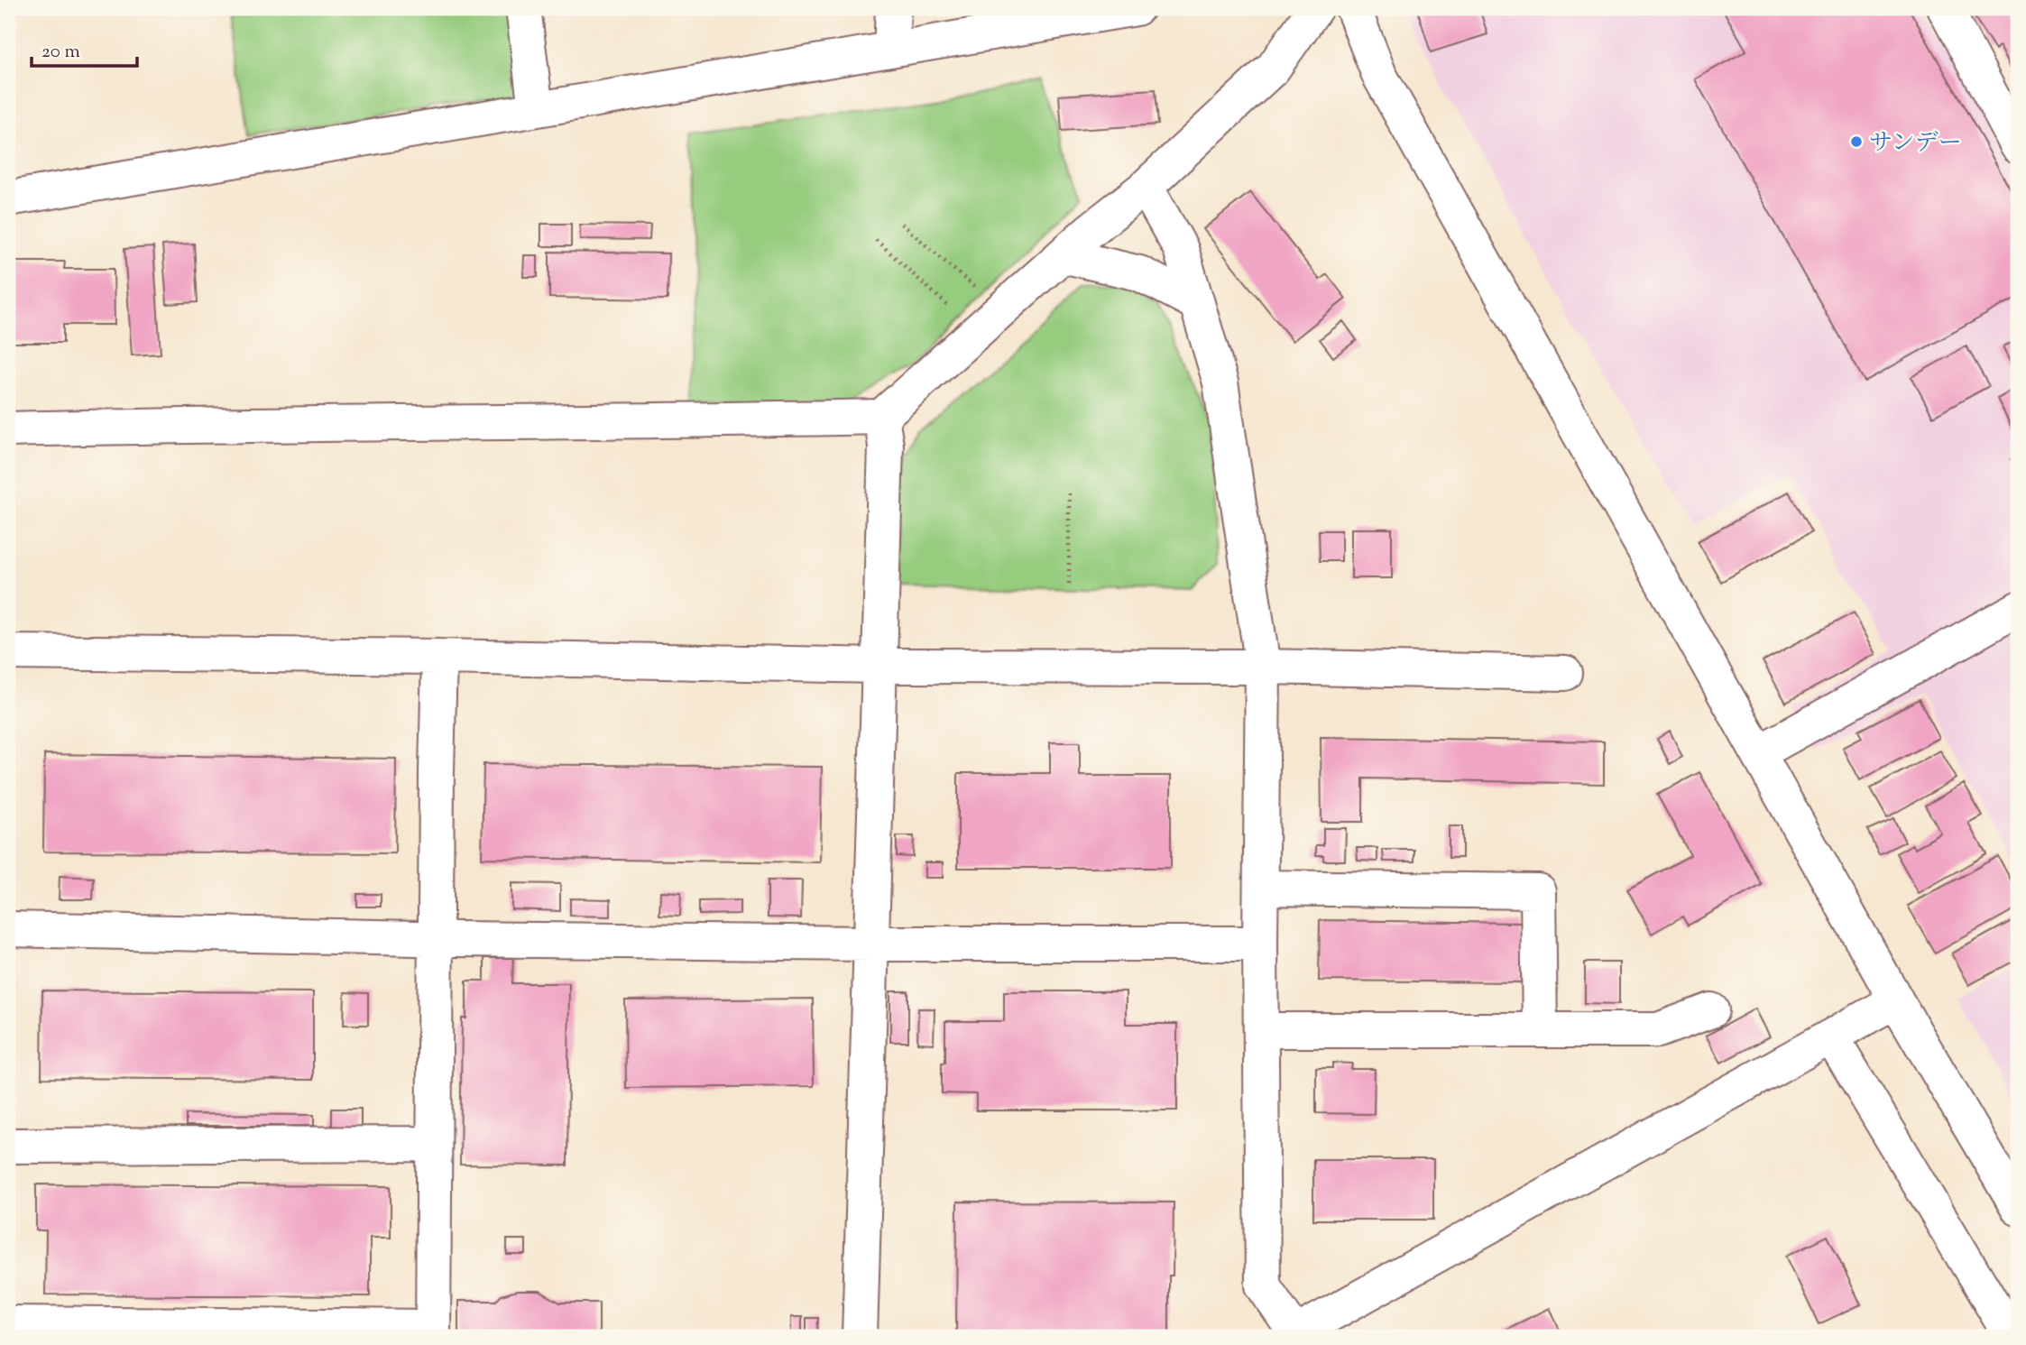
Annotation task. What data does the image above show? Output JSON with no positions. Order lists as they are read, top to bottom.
{
  "places": ["サンデー"],
  "scale_bar": "20 m"
}
